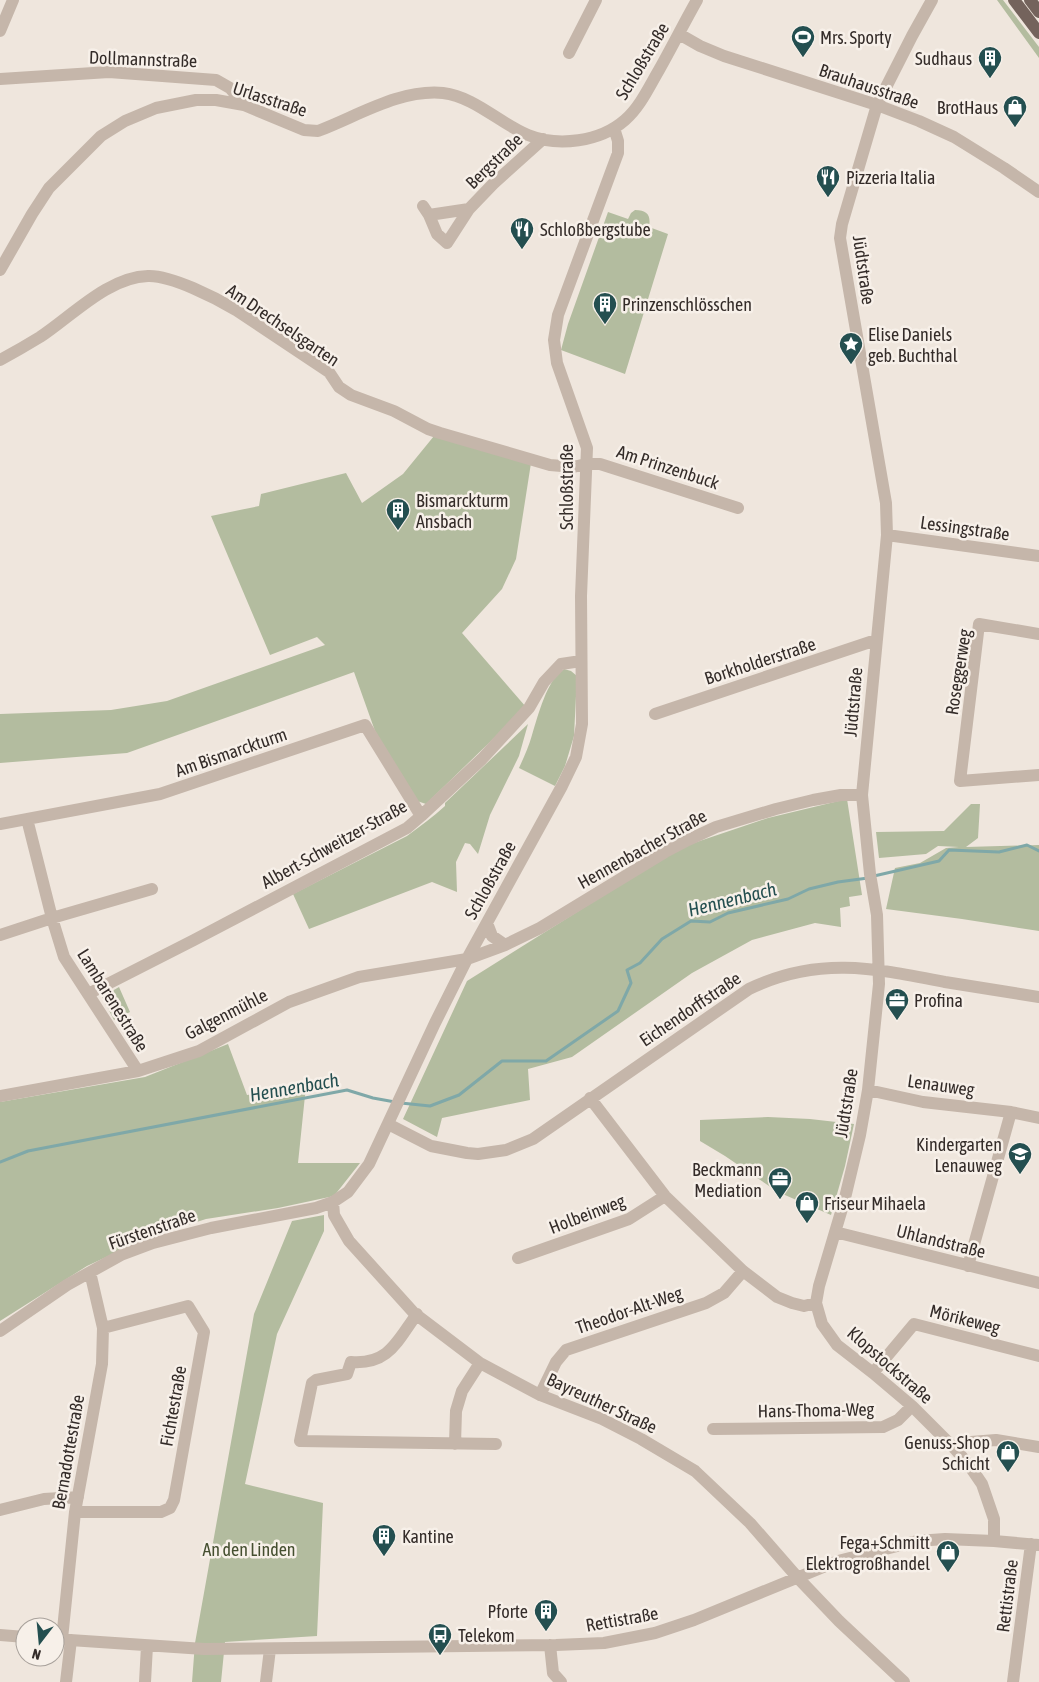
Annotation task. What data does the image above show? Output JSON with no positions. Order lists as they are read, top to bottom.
{
  "streets": {
    "street": [
      "Dollmannstraße",
      "Schloßstraße",
      "Brauhausstraße",
      "Urlasstraße",
      "Bergstraße",
      "Jüdtstraße",
      "Am Drechselsgarten",
      "Am Prinzenbuck",
      "Lessingstraße",
      "Borkholderstraße",
      "Roseggerweg",
      "Am Bismarckturm",
      "Albert-Schweitzer-Straße",
      "Hennenbacher Straße",
      "Lambarenestraße",
      "Eichendorffstraße",
      "Galgenmühle",
      "Lenauweg",
      "Holbeinweg",
      "Fürstenstraße",
      "Uhlandstraße",
      "Theodor-Alt-Weg",
      "Mörikeweg",
      "Klopstockstraße",
      "Bayreuther Straße",
      "Fichtestraße",
      "Hans-Thoma-Weg",
      "Bernadottestraße",
      "Rettistraße"
    ]
  },
  "crossings": [
    ["Dollmannstraße", "Urlasstraße"],
    ["Schloßstraße", "Brauhausstraße"],
    ["Schloßstraße", "Urlasstraße"],
    ["Schloßstraße", "Am Drechselsgarten"],
    ["Schloßstraße", "Am Prinzenbuck"],
    ["Schloßstraße", "Albert-Schweitzer-Straße"],
    ["Schloßstraße", "Hennenbacher Straße"],
    ["Schloßstraße", "Galgenmühle"],
    ["Brauhausstraße", "Jüdtstraße"],
    ["Urlasstraße", "Bergstraße"],
    ["Jüdtstraße", "Lessingstraße"],
    ["Jüdtstraße", "Borkholderstraße"],
    ["Jüdtstraße", "Hennenbacher Straße"],
    ["Jüdtstraße", "Eichendorffstraße"],
    ["Jüdtstraße", "Lenauweg"],
    ["Jüdtstraße", "Uhlandstraße"],
    ["Jüdtstraße", "Klopstockstraße"],
    ["Am Drechselsgarten", "Am Prinzenbuck"],
    ["Am Bismarckturm", "Albert-Schweitzer-Straße"],
    ["Am Bismarckturm", "Lambarenestraße"],
    ["Albert-Schweitzer-Straße", "Lambarenestraße"],
    ["Hennenbacher Straße", "Galgenmühle"],
    ["Lambarenestraße", "Galgenmühle"],
    ["Fürstenstraße", "Bayreuther Straße"],
    ["Fürstenstraße", "Bernadottestraße"],
    ["Theodor-Alt-Weg", "Bayreuther Straße"],
    ["Mörikeweg", "Klopstockstraße"],
    ["Klopstockstraße", "Hans-Thoma-Weg"],
    ["Klopstockstraße", "Rettistraße"],
    ["Bayreuther Straße", "Rettistraße"],
    ["Fichtestraße", "Bernadottestraße"]
  ],
  "water": ["Hennenbach"],
  "parks": ["An den Linden"],
  "places": {
    "sports": ["Mrs. Sporty"],
    "building": [
      "Sudhaus",
      "Prinzenschlösschen",
      "Bismarckturm Ansbach",
      "Kantine",
      "Pforte"
    ],
    "shop": [
      "BrotHaus",
      "Friseur Mihaela",
      "Genuss-Shop Schicht",
      "Fega+Schmitt Elektrogroßhandel"
    ],
    "restaurant": ["Pizzeria Italia", "Schloßbergstube"],
    "place": ["Elise Daniels geb. Buchthal"],
    "office": ["Profina", "Beckmann Mediation"],
    "school or university": ["Kindergarten Lenauweg"],
    "bus stop": ["Telekom"]
  },
  "north": "bottom"
}
